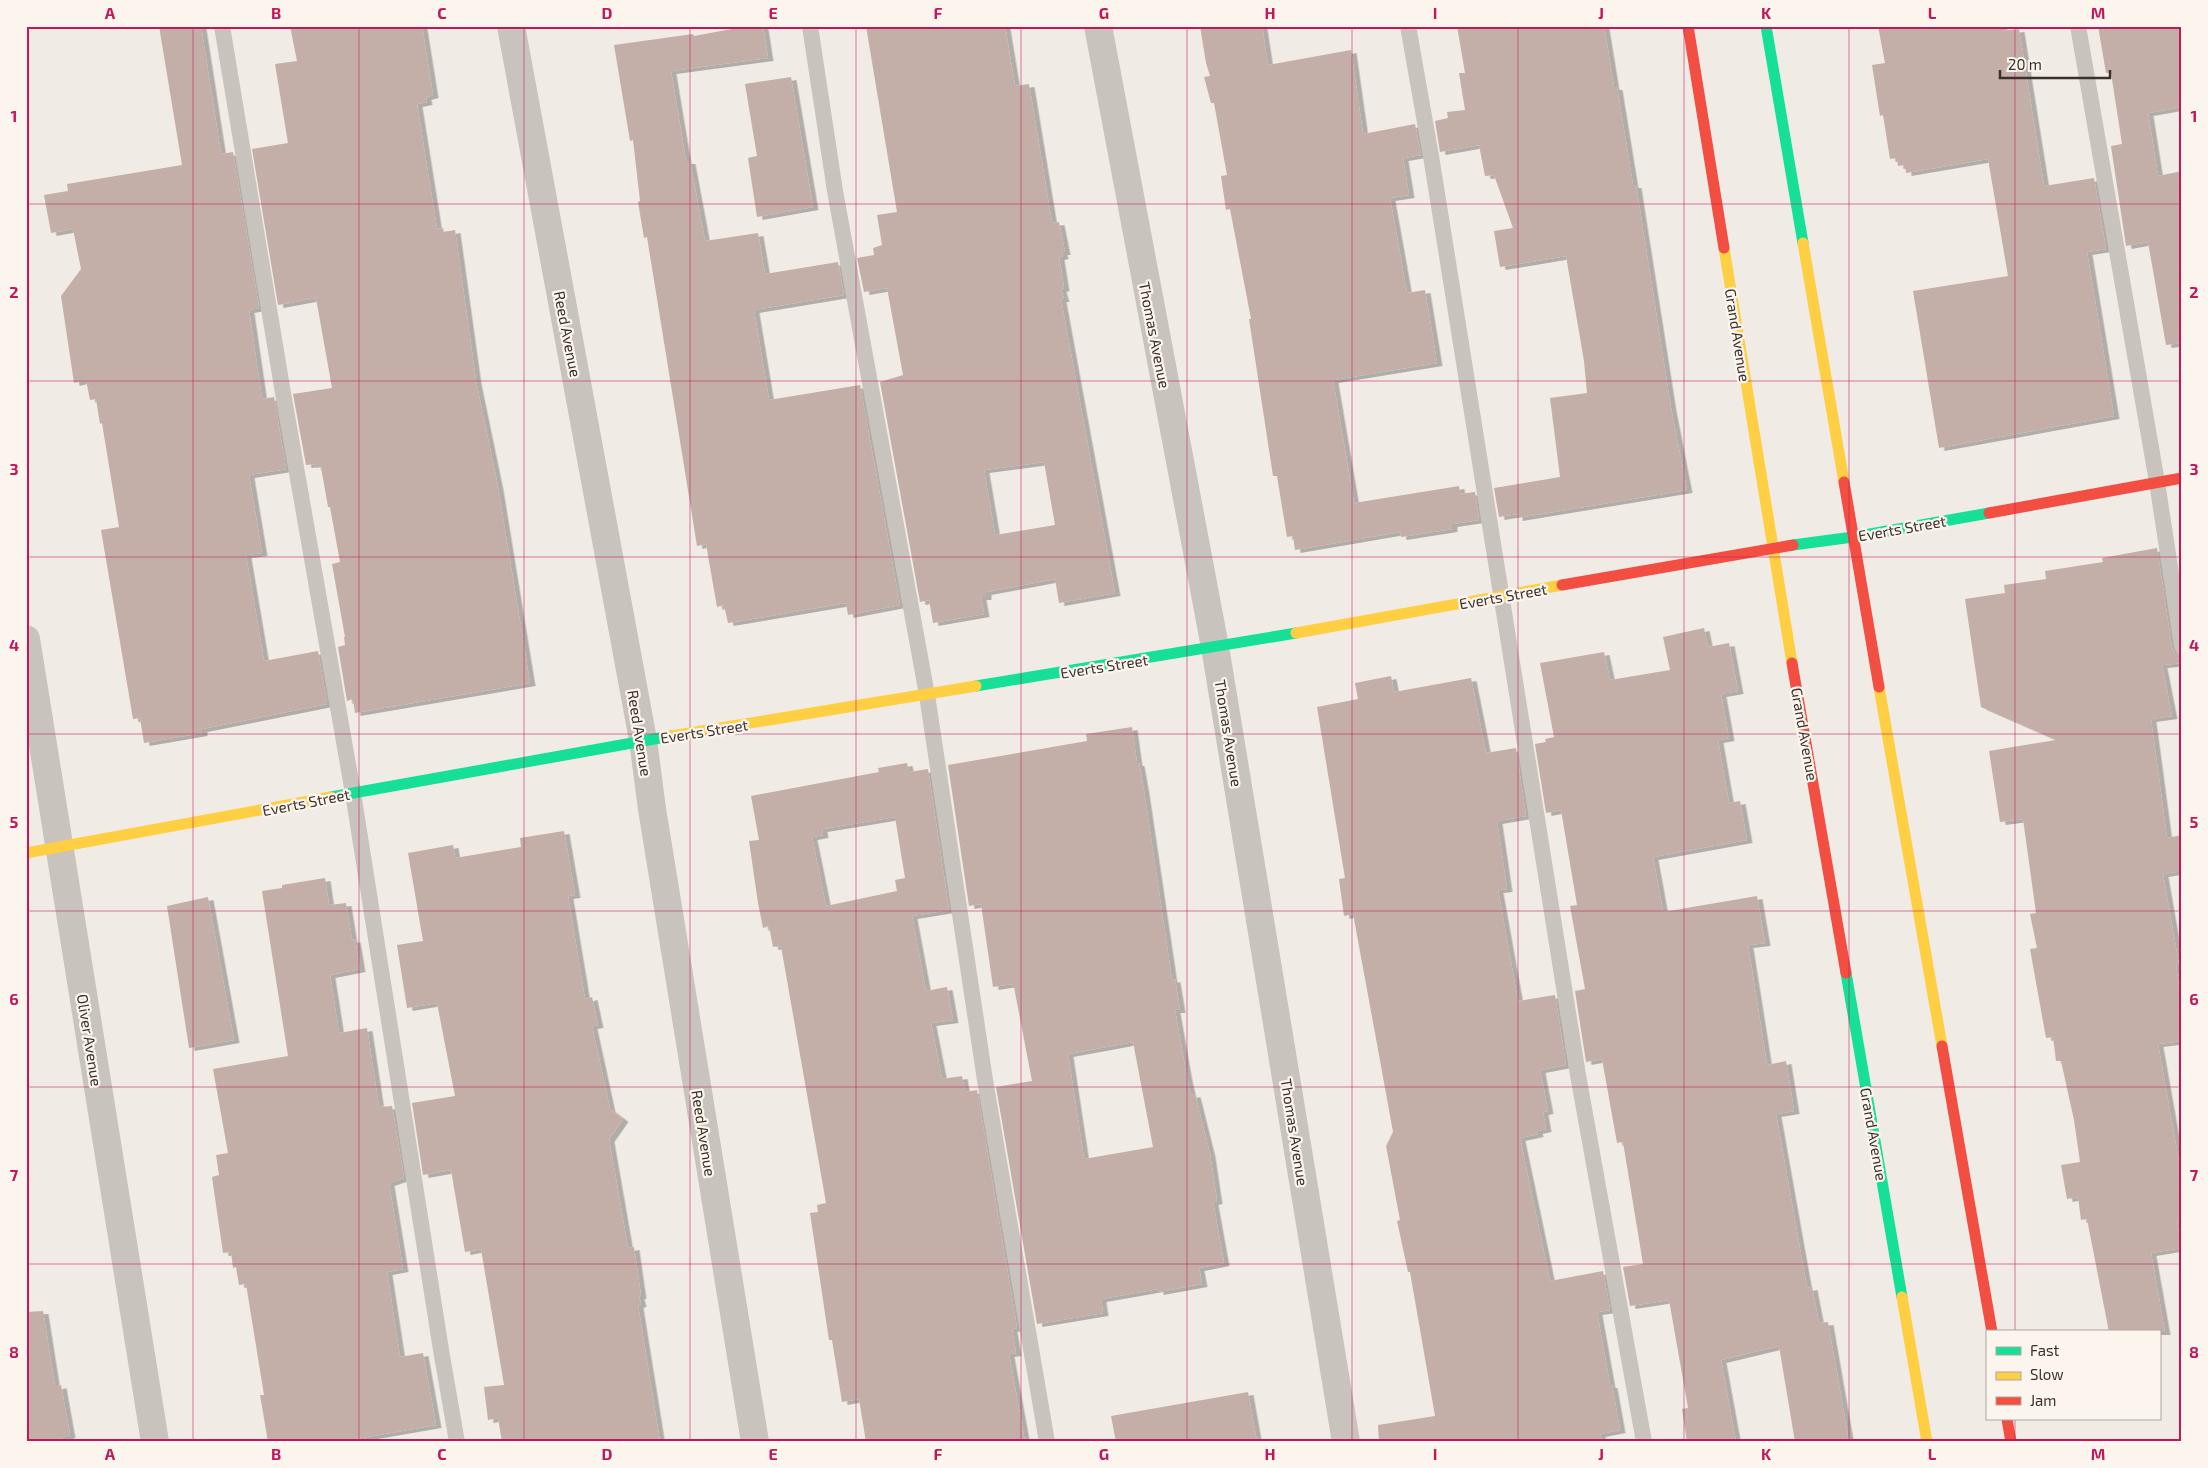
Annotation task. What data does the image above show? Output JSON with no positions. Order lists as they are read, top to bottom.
{
  "streets": {
    "main road": ["Grand Avenue", "Everts Street"],
    "street": ["Reed Avenue", "Thomas Avenue", "Oliver Avenue"]
  },
  "crossings": [
    ["Reed Avenue", "Everts Street"],
    ["Thomas Avenue", "Everts Street"],
    ["Grand Avenue", "Everts Street"],
    ["Everts Street", "Oliver Avenue"]
  ],
  "legend": ["Fast", "Slow", "Jam"],
  "scale_bar": "20 m",
  "grid": {
    "columns": [
      "A",
      "B",
      "C",
      "D",
      "E",
      "F",
      "G",
      "H",
      "I",
      "J",
      "K",
      "L",
      "M"
    ],
    "rows": [
      "1",
      "2",
      "3",
      "4",
      "5",
      "6",
      "7",
      "8"
    ]
  }
}
